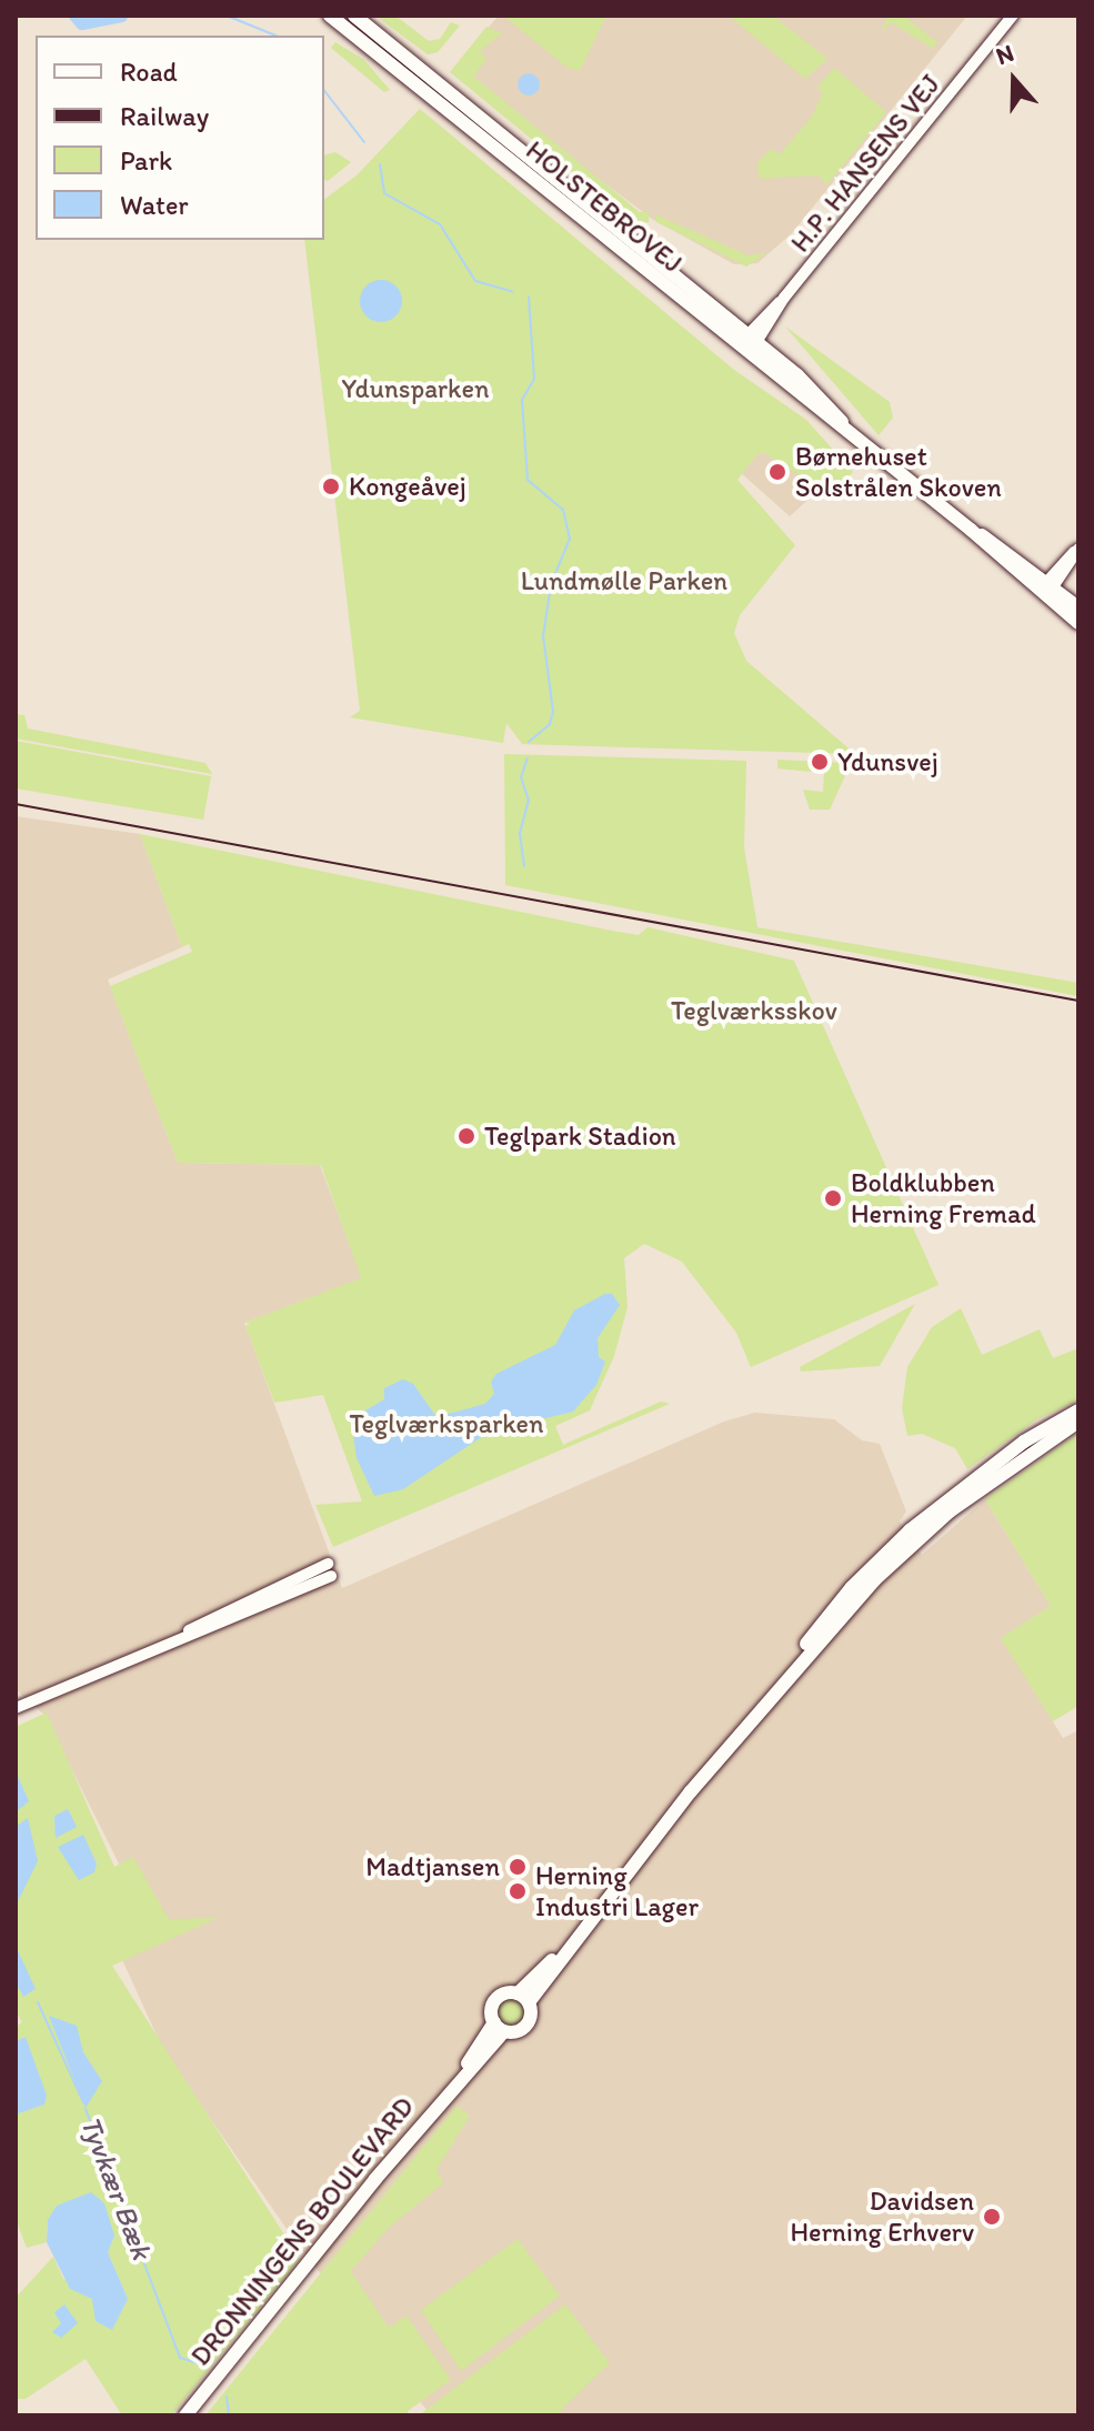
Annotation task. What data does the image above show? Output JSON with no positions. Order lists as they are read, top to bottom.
{
  "streets": {
    "main road": ["HOLSTEBROVEJ", "DRONNINGENS BOULEVARD"],
    "street": ["H.P. HANSENS VEJ"]
  },
  "crossings": [
    ["H.P. HANSENS VEJ", "HOLSTEBROVEJ"]
  ],
  "water": ["Tyvkær Bæk"],
  "parks": [
    "Ydunsparken",
    "Lundmølle Parken",
    "Teglværksskov",
    "Teglværksparken"
  ],
  "places": [
    "Børnehuset Solstrålen Skoven",
    "Kongeåvej",
    "Ydunsvej",
    "Teglpark Stadion",
    "Boldklubben Herning Fremad",
    "Madtjansen",
    "Herning Industri Lager",
    "Davidsen Herning Erhverv"
  ],
  "legend": [
    "Road",
    "Railway",
    "Park",
    "Water"
  ],
  "north": "top"
}
